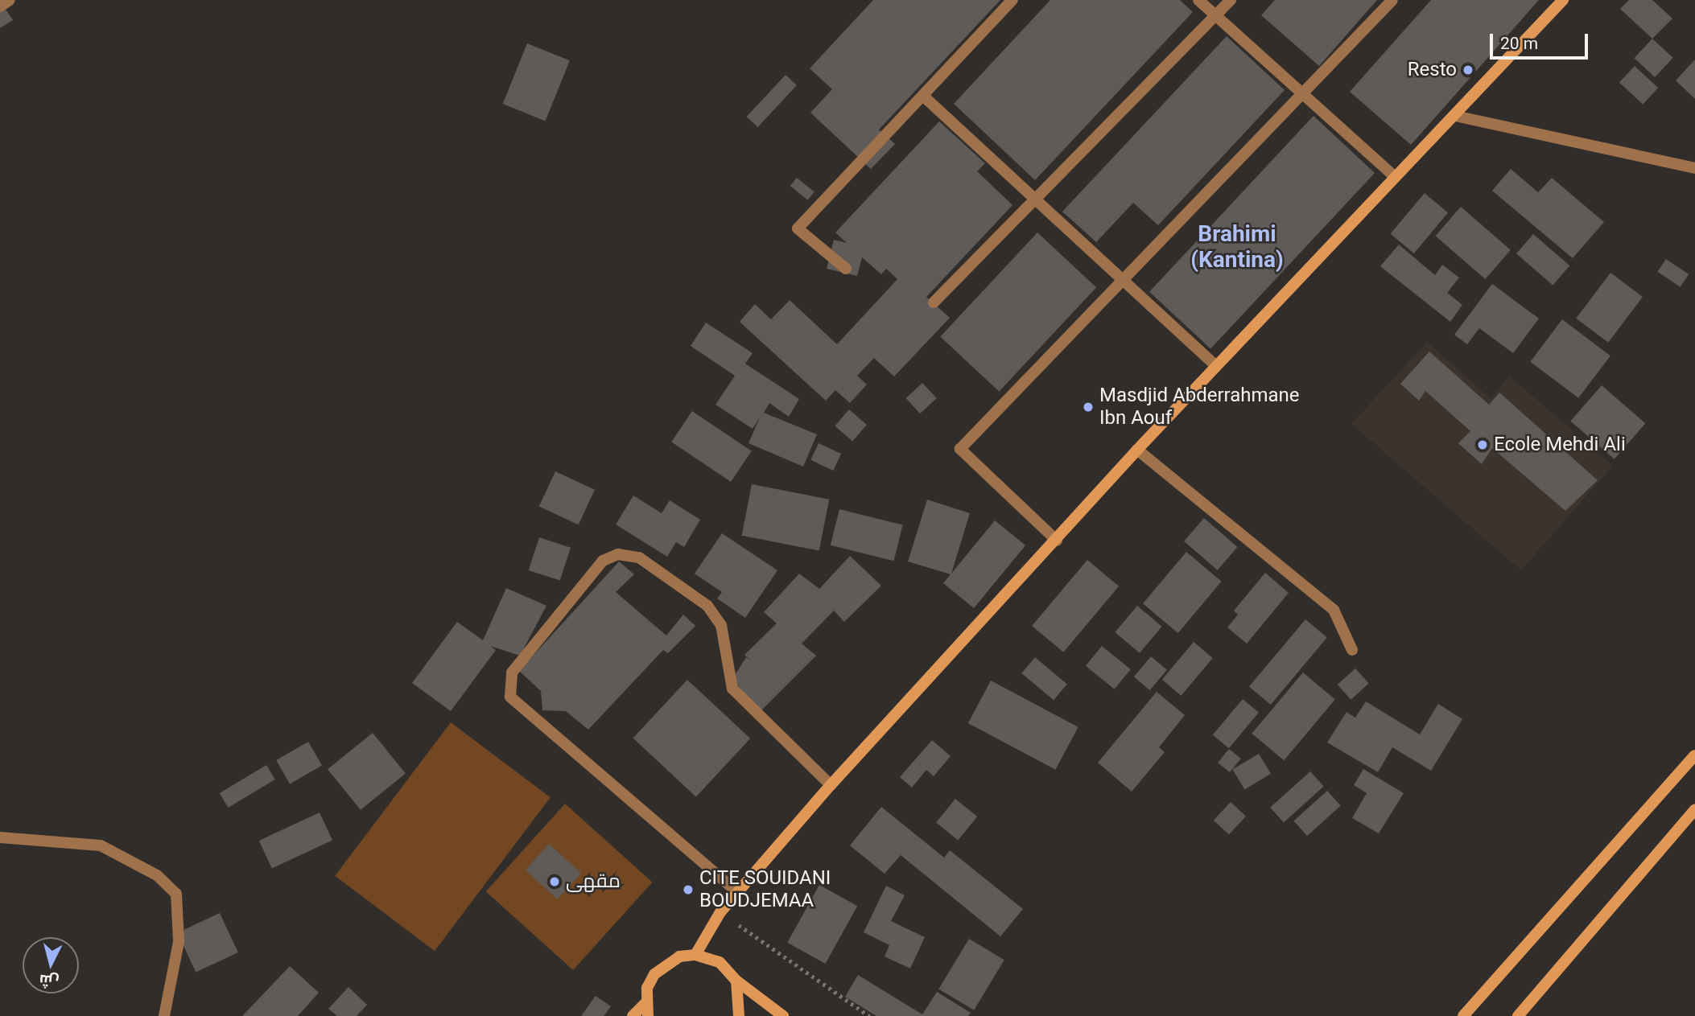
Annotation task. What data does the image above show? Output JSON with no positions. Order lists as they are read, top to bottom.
{
  "districts": ["Brahimi (Kantina)"],
  "places": [
    "Resto",
    "Masdjid Abderrahmane Ibn Aouf",
    "Ecole Mehdi Ali",
    "مقهى",
    "CITE SOUIDANI BOUDJEMAA"
  ],
  "scale_bar": "20 m",
  "north": "bottom"
}
